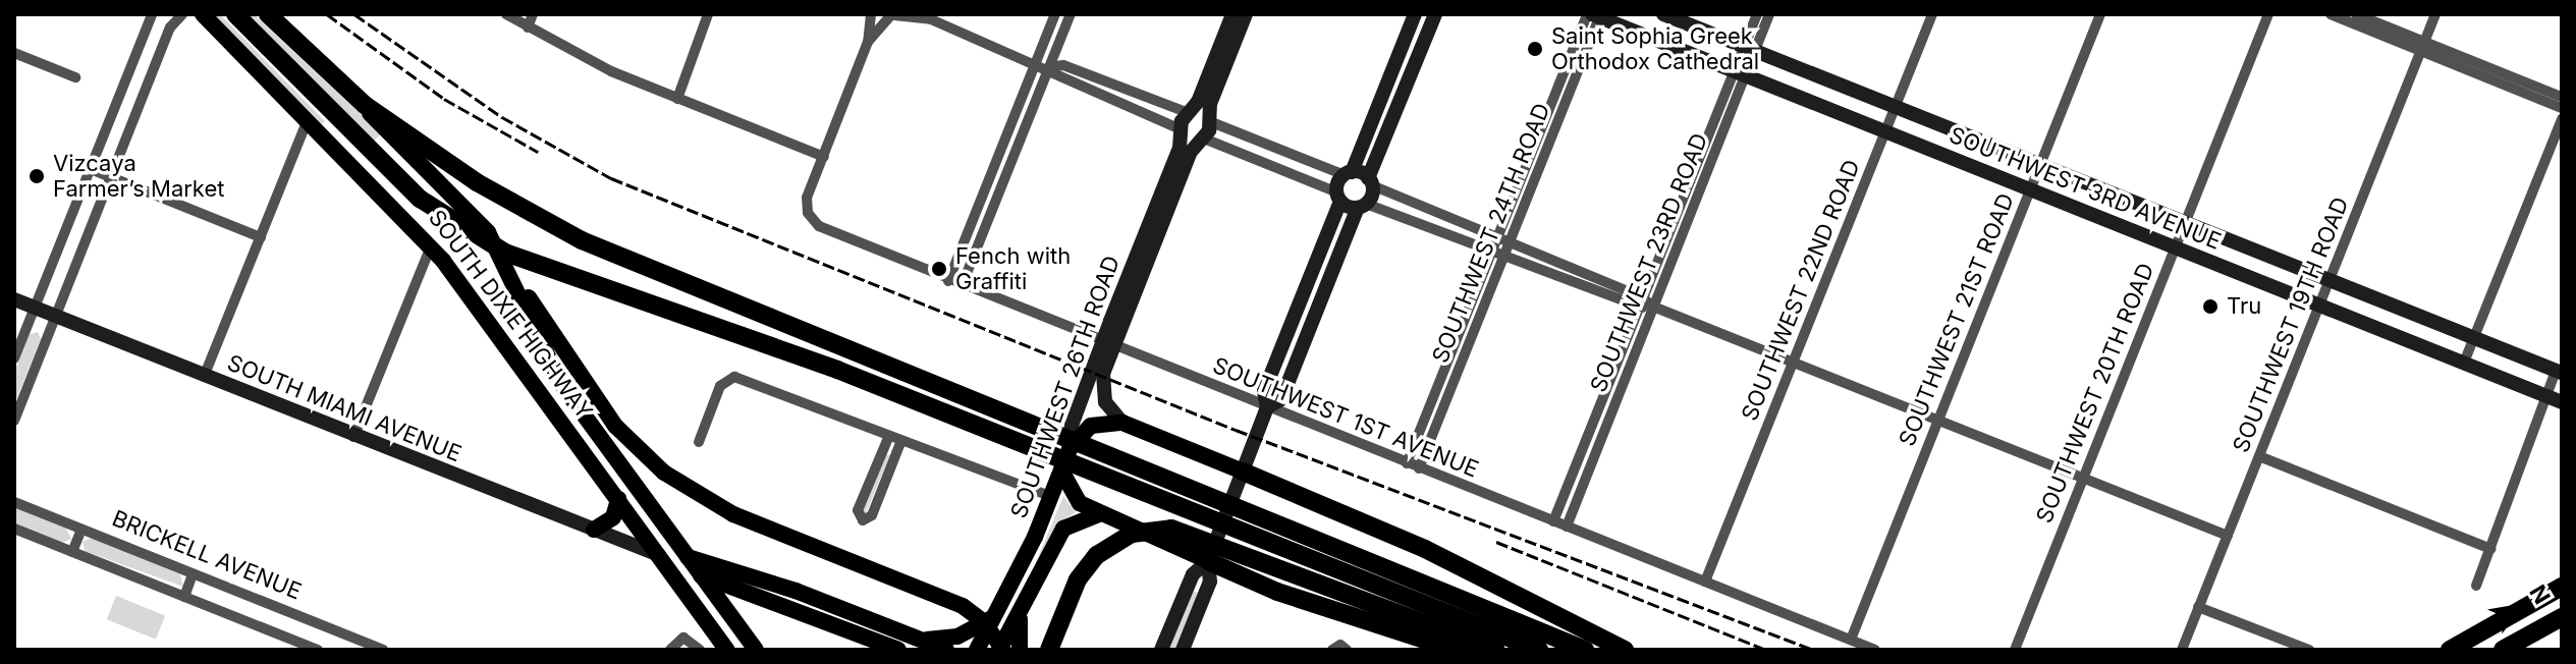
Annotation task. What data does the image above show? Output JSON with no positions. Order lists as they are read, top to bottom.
{
  "streets": {
    "highway": ["SOUTH DIXIE HIGHWAY"],
    "main road": ["SOUTHWEST 3RD AVENUE", "SOUTHWEST 26TH ROAD", "SOUTH MIAMI AVENUE"],
    "street": [
      "SOUTHWEST 24TH ROAD",
      "SOUTHWEST 23RD ROAD",
      "SOUTHWEST 22ND ROAD",
      "SOUTHWEST 21ST ROAD",
      "SOUTHWEST 19TH ROAD",
      "SOUTHWEST 20TH ROAD",
      "SOUTHWEST 1ST AVENUE",
      "BRICKELL AVENUE"
    ]
  },
  "crossings": [
    ["SOUTHWEST 3RD AVENUE", "SOUTHWEST 24TH ROAD"],
    ["SOUTHWEST 3RD AVENUE", "SOUTHWEST 23RD ROAD"],
    ["SOUTHWEST 3RD AVENUE", "SOUTHWEST 22ND ROAD"],
    ["SOUTHWEST 3RD AVENUE", "SOUTHWEST 21ST ROAD"],
    ["SOUTHWEST 3RD AVENUE", "SOUTHWEST 19TH ROAD"],
    ["SOUTHWEST 3RD AVENUE", "SOUTHWEST 20TH ROAD"],
    ["SOUTHWEST 24TH ROAD", "SOUTHWEST 1ST AVENUE"],
    ["SOUTHWEST 23RD ROAD", "SOUTHWEST 1ST AVENUE"],
    ["SOUTHWEST 22ND ROAD", "SOUTHWEST 1ST AVENUE"],
    ["SOUTH DIXIE HIGHWAY", "SOUTH MIAMI AVENUE"],
    ["SOUTHWEST 21ST ROAD", "SOUTHWEST 1ST AVENUE"],
    ["SOUTHWEST 26TH ROAD", "SOUTHWEST 1ST AVENUE"]
  ],
  "places": [
    "Saint Sophia Greek Orthodox Cathedral",
    "Vizcaya Farmer’s Market",
    "Fench with Graffiti",
    "Tru"
  ],
  "north": "top right"
}
